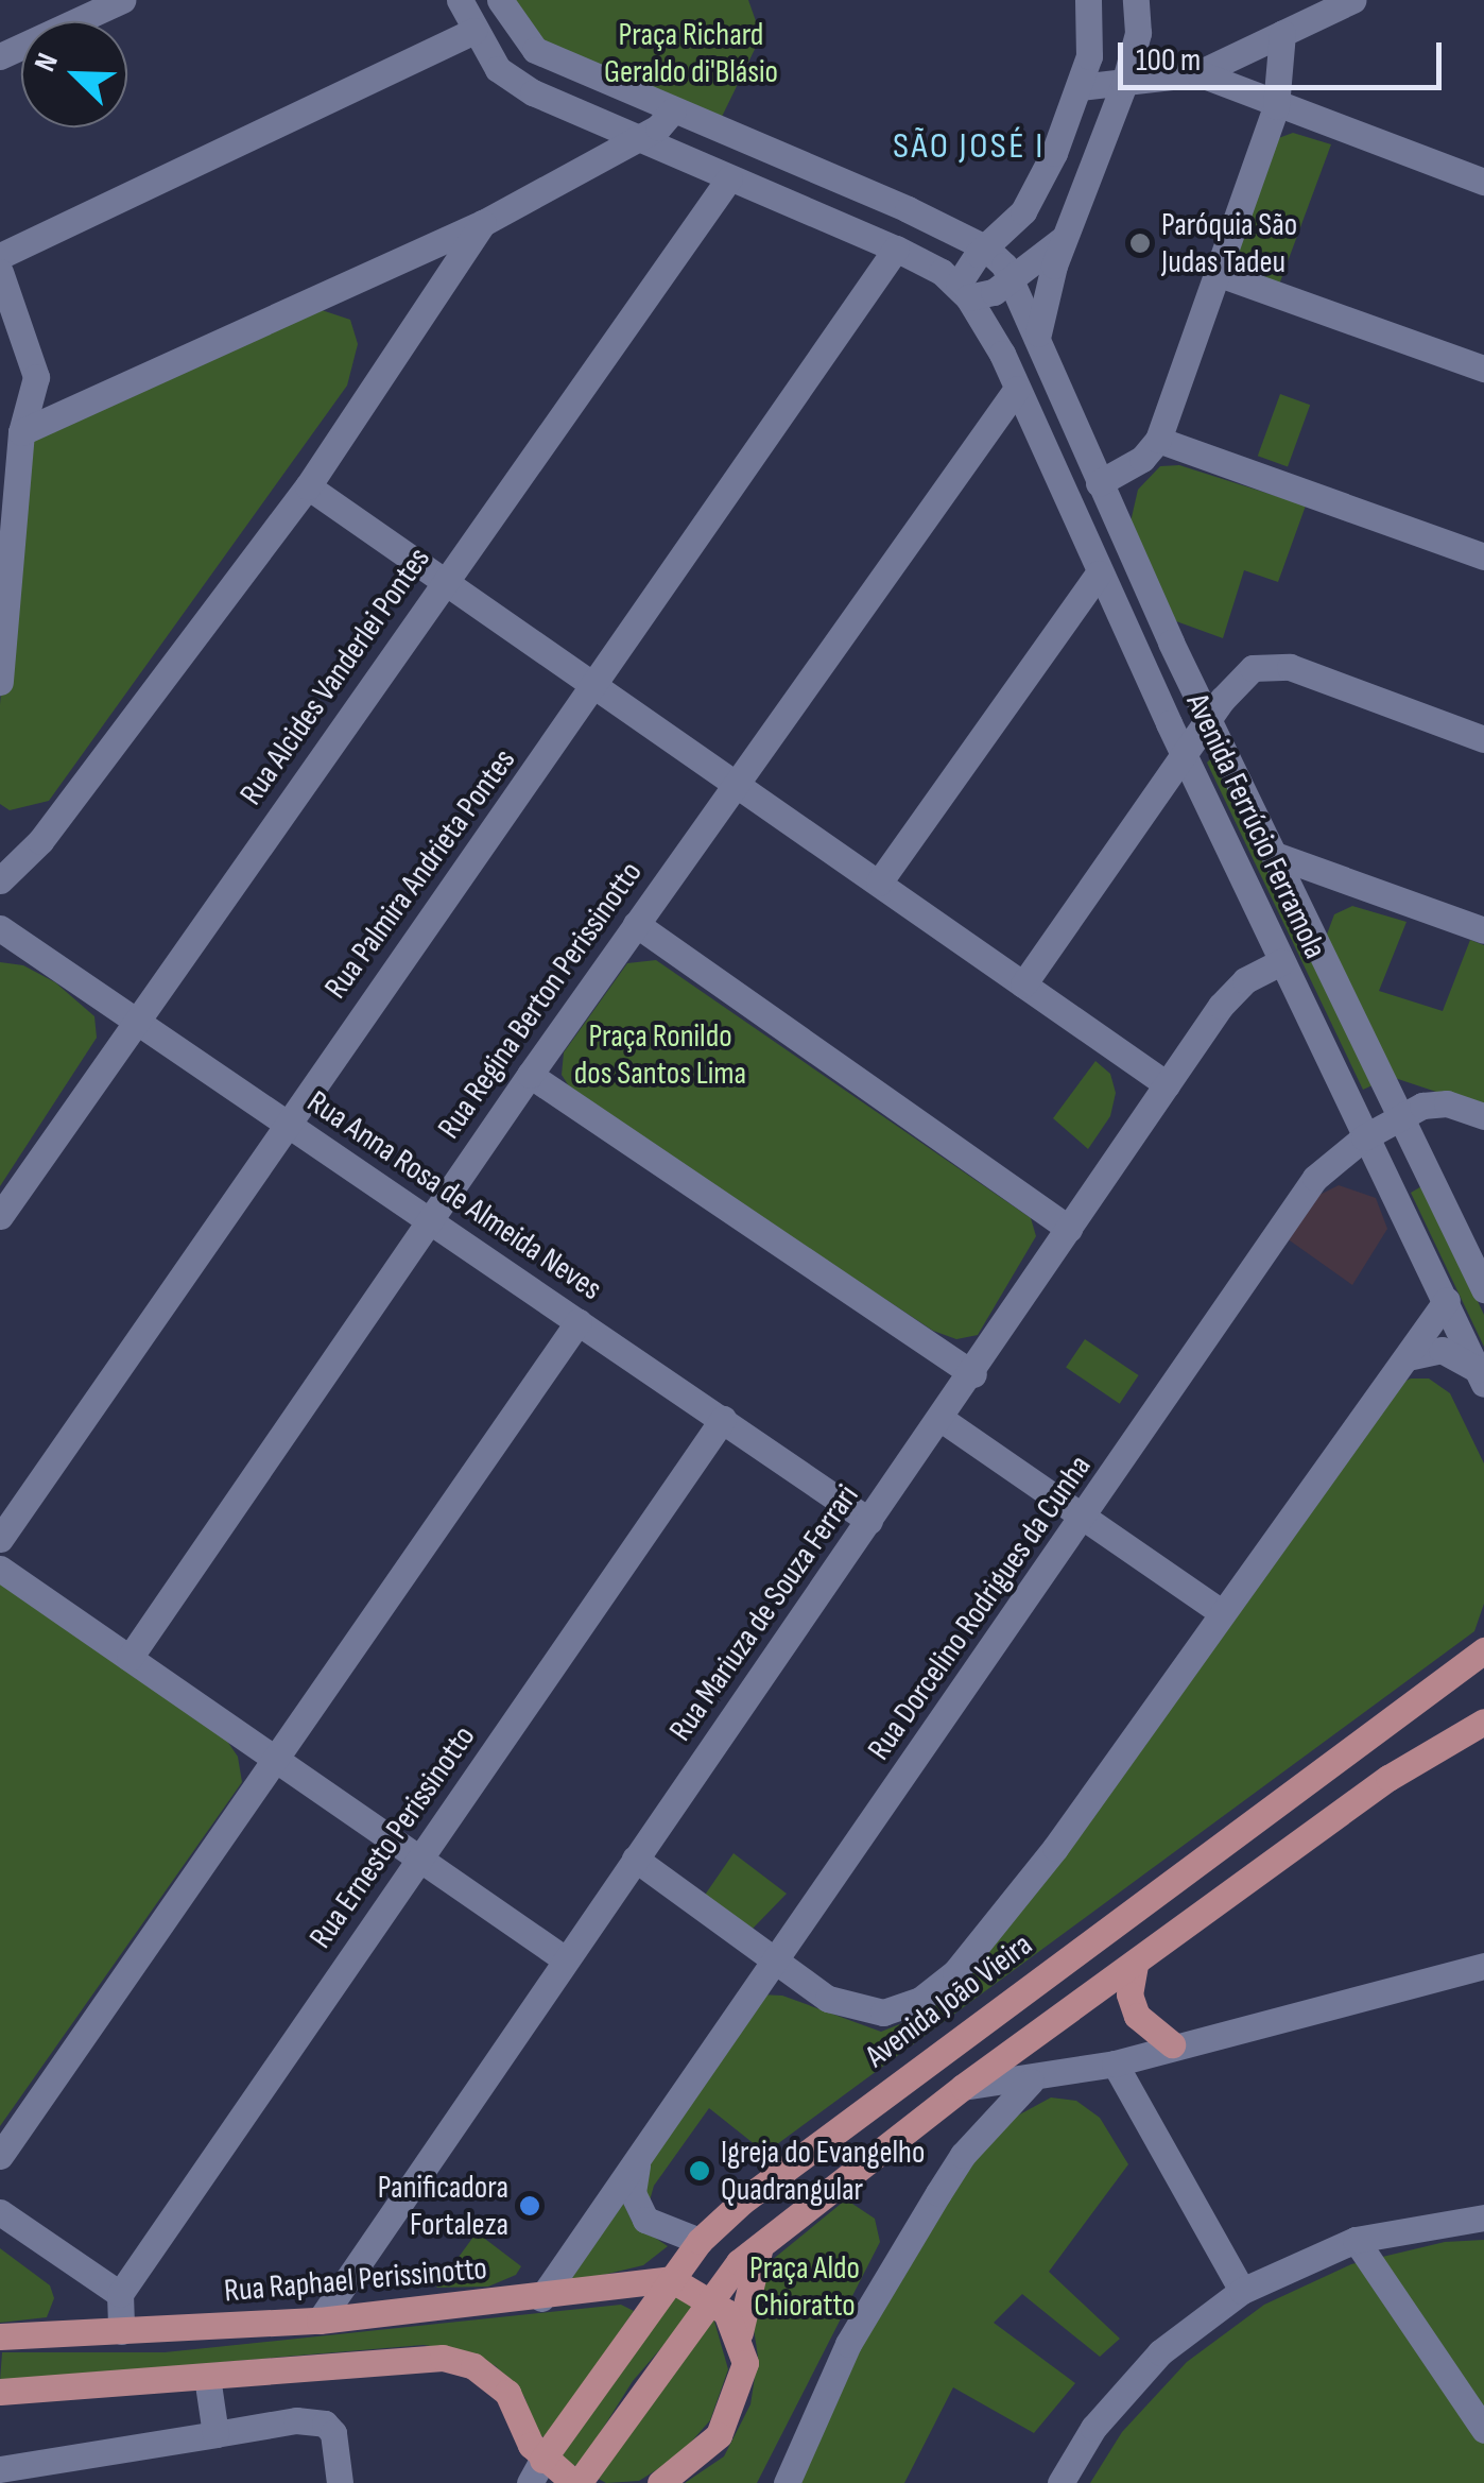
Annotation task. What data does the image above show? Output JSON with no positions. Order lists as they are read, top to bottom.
{
  "streets": {
    "main road": ["Avenida João Vieira", "Rua Raphael Perissinotto"],
    "street": [
      "Rua Alcides Vanderlei Pontes",
      "Avenida Ferrúcio Ferramola",
      "Rua Palmira Andrieta Pontes",
      "Rua Regina Berton Perissinotto",
      "Rua Anna Rosa de Almeida Neves",
      "Rua Dorcelino Rodrigues da Cunha",
      "Rua Mariuza de Souza Ferrari",
      "Rua Ernesto Perissinotto"
    ]
  },
  "crossings": [
    ["Rua Alcides Vanderlei Pontes", "Rua Anna Rosa de Almeida Neves"],
    ["Avenida Ferrúcio Ferramola", "Rua Regina Berton Perissinotto"],
    ["Avenida Ferrúcio Ferramola", "Rua Dorcelino Rodrigues da Cunha"],
    ["Avenida Ferrúcio Ferramola", "Rua Mariuza de Souza Ferrari"],
    ["Rua Palmira Andrieta Pontes", "Rua Anna Rosa de Almeida Neves"],
    ["Rua Regina Berton Perissinotto", "Rua Anna Rosa de Almeida Neves"],
    ["Rua Anna Rosa de Almeida Neves", "Rua Mariuza de Souza Ferrari"],
    ["Rua Anna Rosa de Almeida Neves", "Rua Ernesto Perissinotto"],
    ["Rua Dorcelino Rodrigues da Cunha", "Rua Raphael Perissinotto"],
    ["Rua Mariuza de Souza Ferrari", "Rua Raphael Perissinotto"],
    ["Avenida João Vieira", "Rua Raphael Perissinotto"]
  ],
  "districts": ["SÃO JOSÉ I"],
  "parks": ["Praça Richard Geraldo di'Blásio", "Praça Ronildo dos Santos Lima", "Praça Aldo Chioratto"],
  "places": ["Paróquia São Judas Tadeu", "Igreja do Evangelho Quadrangular", "Panificadora Fortaleza"],
  "scale_bar": "100 m",
  "north": "top left"
}
